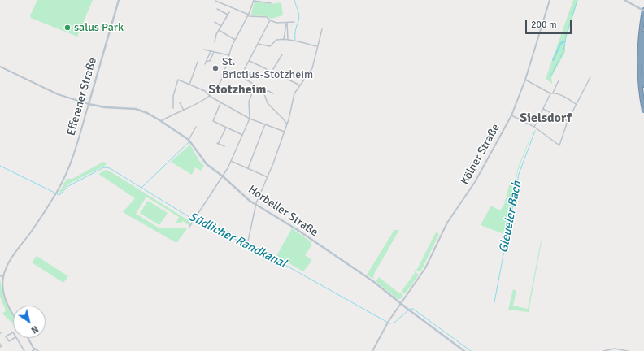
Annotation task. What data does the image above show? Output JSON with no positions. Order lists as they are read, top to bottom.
{
  "streets": {
    "main road": ["Efferener Straße", "Horbeller Straße"],
    "street": ["Kölner Straße"]
  },
  "crossings": [
    ["Efferener Straße", "Horbeller Straße"],
    ["Kölner Straße", "Horbeller Straße"]
  ],
  "districts": ["Stotzheim", "Sielsdorf"],
  "water": ["Gleueler Bach", "Südlicher Randkanal"],
  "places": ["salus Park", "St. Brictius-Stotzheim"],
  "scale_bar": "200 m",
  "north": "bottom right"
}
